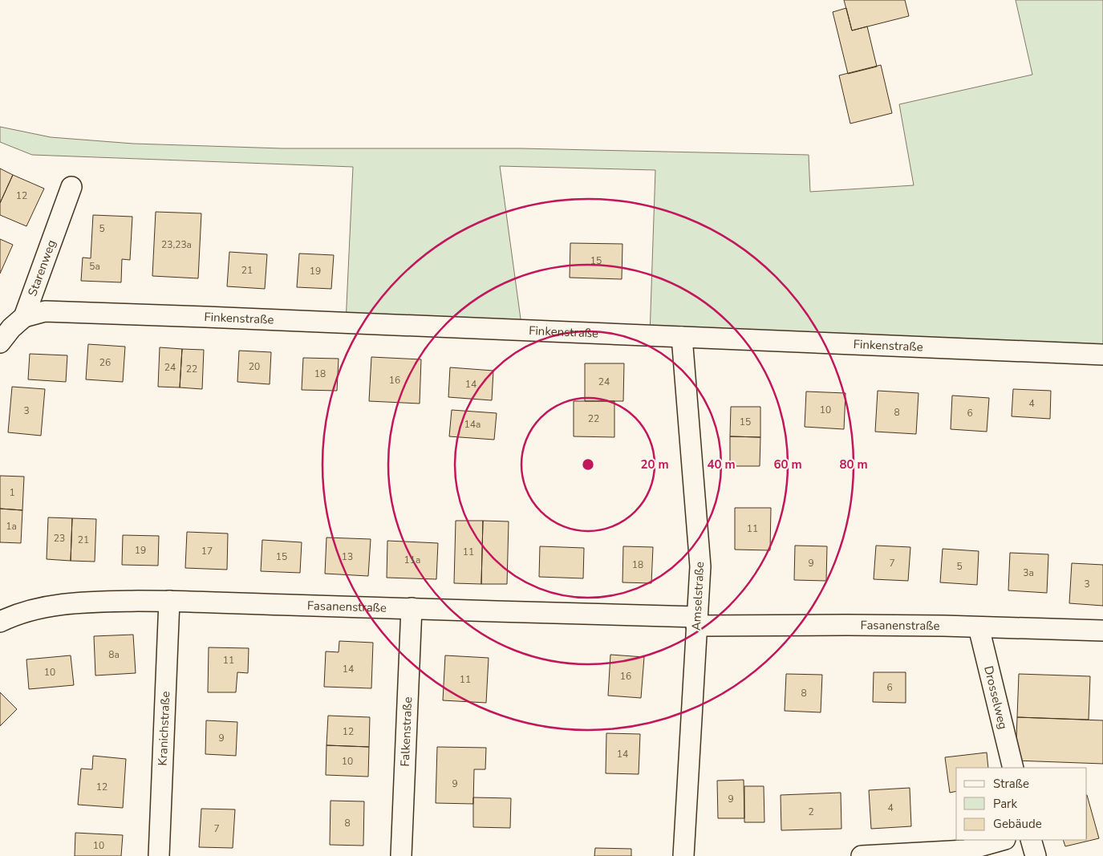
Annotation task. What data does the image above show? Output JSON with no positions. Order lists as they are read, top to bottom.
{
  "streets": {
    "street": [
      "Starenweg",
      "Finkenstraße",
      "Amselstraße",
      "Fasanenstraße",
      "Drosselweg",
      "Kranichstraße",
      "Falkenstraße"
    ]
  },
  "crossings": [
    ["Starenweg", "Finkenstraße"],
    ["Finkenstraße", "Amselstraße"],
    ["Amselstraße", "Fasanenstraße"],
    ["Fasanenstraße", "Drosselweg"],
    ["Fasanenstraße", "Kranichstraße"],
    ["Fasanenstraße", "Falkenstraße"]
  ],
  "house_numbers": [
    "12",
    "5",
    "23,23a",
    "15",
    "5a",
    "21",
    "19",
    "26",
    "20",
    "24",
    "22",
    "18",
    "16",
    "24",
    "14",
    "4",
    "10",
    "3",
    "8",
    "6",
    "22",
    "15",
    "14a",
    "1",
    "1a",
    "11",
    "23",
    "21",
    "19",
    "17",
    "11",
    "15",
    "13",
    "11a",
    "9",
    "7",
    "18",
    "5",
    "3a",
    "3",
    "8a",
    "11",
    "14",
    "10",
    "16",
    "11",
    "6",
    "8",
    "12",
    "9",
    "14",
    "10",
    "9",
    "12",
    "9",
    "4",
    "2",
    "8",
    "7",
    "10"
  ],
  "legend": ["Straße", "Park", "Gebäude"],
  "rings": [
    "20 m",
    "40 m",
    "60 m",
    "80 m"
  ]
}
